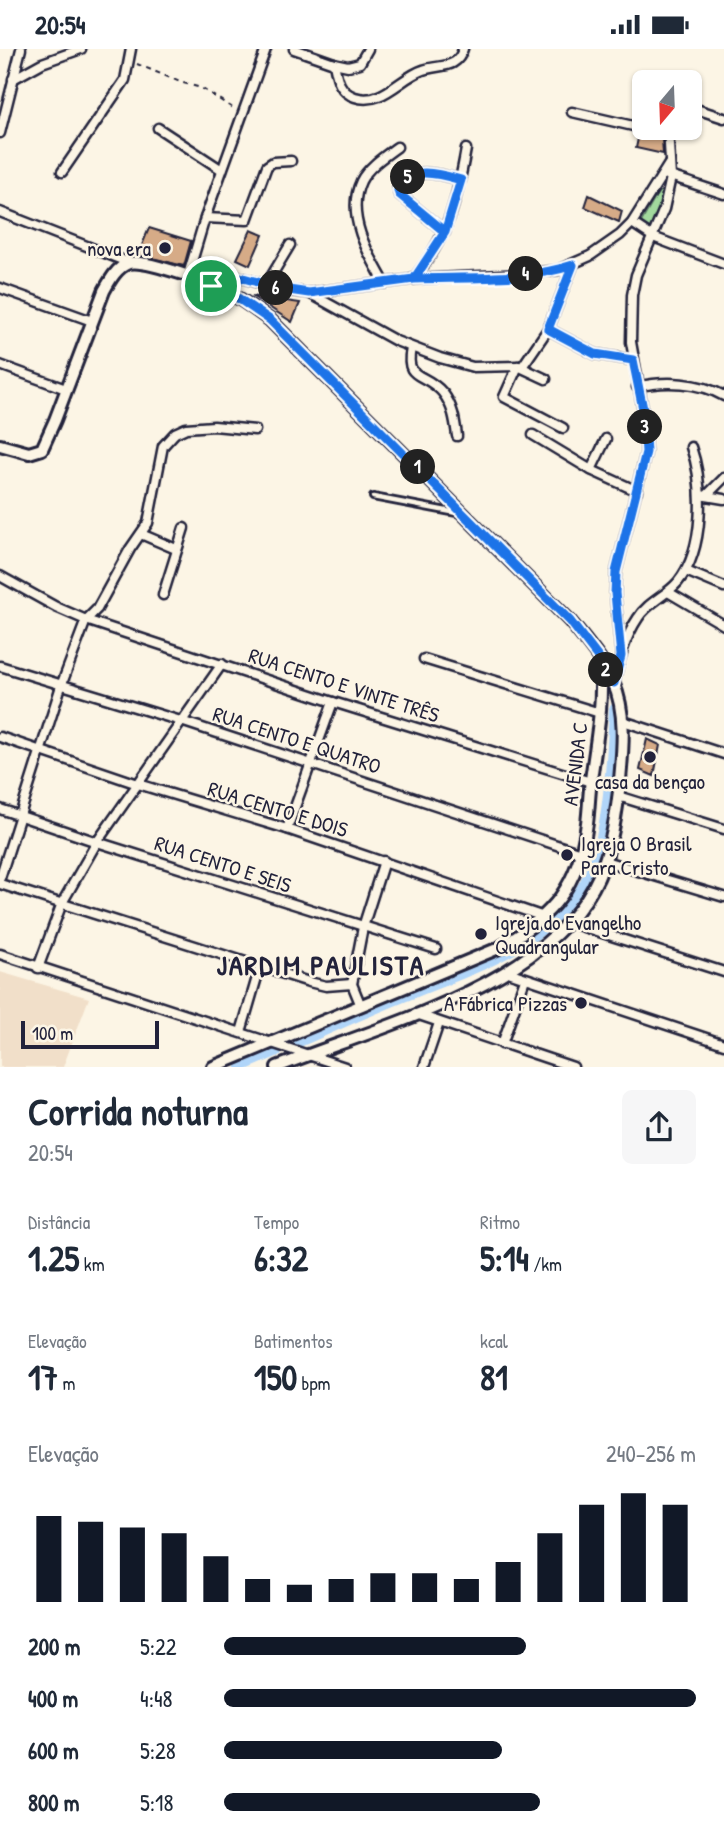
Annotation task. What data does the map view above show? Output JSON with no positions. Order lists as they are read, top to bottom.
{
  "streets": {
    "main road": ["AVENIDA C"],
    "street": [
      "RUA CENTO E VINTE TRÊS",
      "RUA CENTO E QUATRO",
      "RUA CENTO E DOIS",
      "RUA CENTO E SEIS"
    ]
  },
  "crossings": [
    ["RUA CENTO E VINTE TRÊS", "AVENIDA C"],
    ["RUA CENTO E QUATRO", "AVENIDA C"],
    ["AVENIDA C", "RUA CENTO E DOIS"]
  ],
  "districts": ["JARDIM PAULISTA"],
  "places": [
    "nova era",
    "casa da bençao",
    "Igreja O Brasil Para Cristo",
    "Igreja do Evangelho Quadrangular",
    "A Fábrica Pizzas"
  ],
  "scale_bar": "100 m",
  "north": "bottom",
  "page": {
    "status": "20:54",
    "pins": [
      "5",
      "4",
      "6",
      "3",
      "1",
      "2"
    ],
    "scale": "100 m",
    "heading": ["Corrida noturna", "20:54"],
    "stats": [
      ["Distância", "1.25 km"],
      ["Tempo", "6:32"],
      ["Ritmo", "5:14 /km"],
      ["Elevação", "17 m"],
      ["Batimentos", "150 bpm"],
      ["kcal", "81"]
    ],
    "chart": ["Elevação", "240–256 m"],
    "list": [
      {
        "name": "200 m",
        "note": "5:22"
      },
      {
        "name": "400 m",
        "note": "4:48"
      },
      {
        "name": "600 m",
        "note": "5:28"
      },
      {
        "name": "800 m",
        "note": "5:18"
      }
    ]
  }
}
